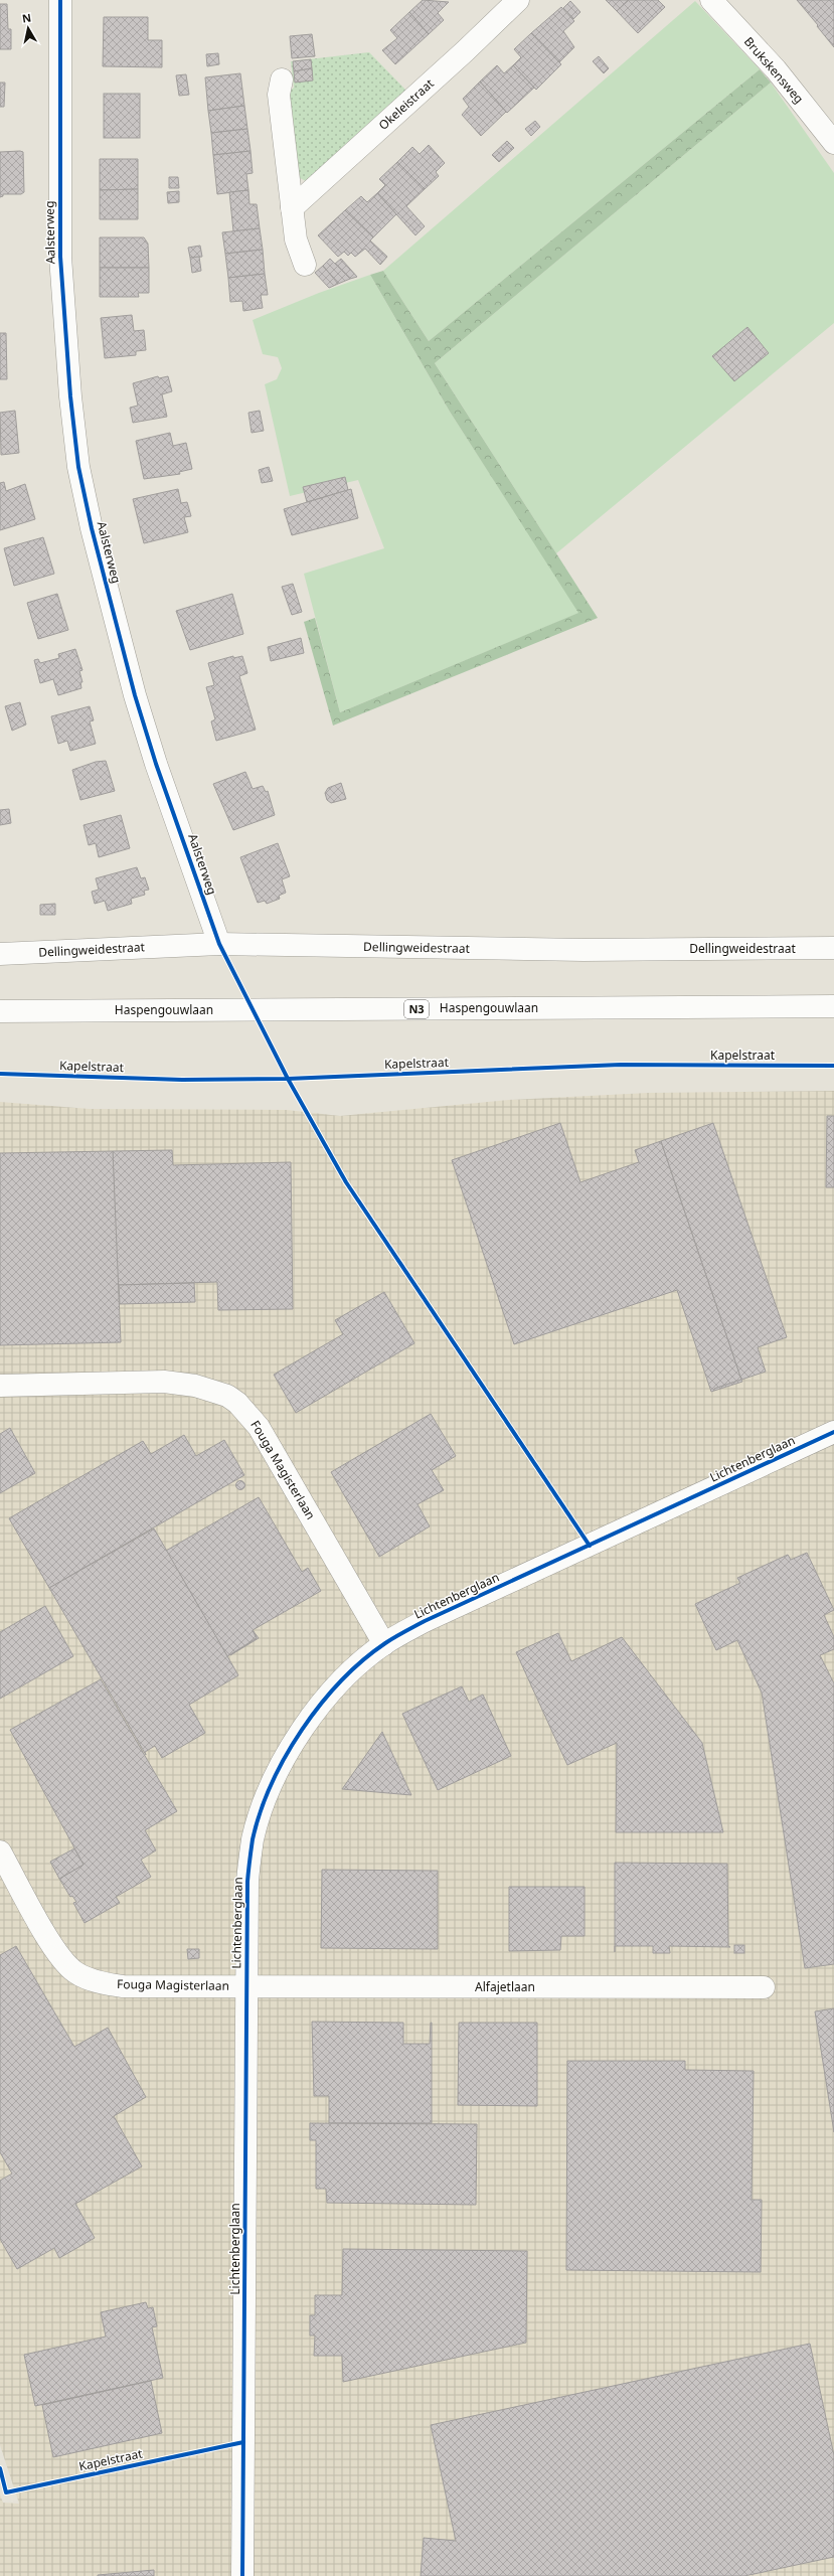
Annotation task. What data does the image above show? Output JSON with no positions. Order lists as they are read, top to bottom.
{
  "streets": {
    "street": [
      "Brukskensweg",
      "Okeleistraat",
      "Aalsterweg",
      "Dellingweidestraat",
      "Haspengouwlaan",
      "N3",
      "Lichtenberglaan",
      "Fouga Magisterlaan",
      "Alfajetlaan"
    ],
    "cycle path": ["Kapelstraat"]
  },
  "crossings": [
    ["Aalsterweg", "Dellingweidestraat"],
    ["Lichtenberglaan", "Fouga Magisterlaan"],
    ["Lichtenberglaan", "Alfajetlaan"],
    ["Fouga Magisterlaan", "Alfajetlaan"]
  ],
  "north": "top"
}
